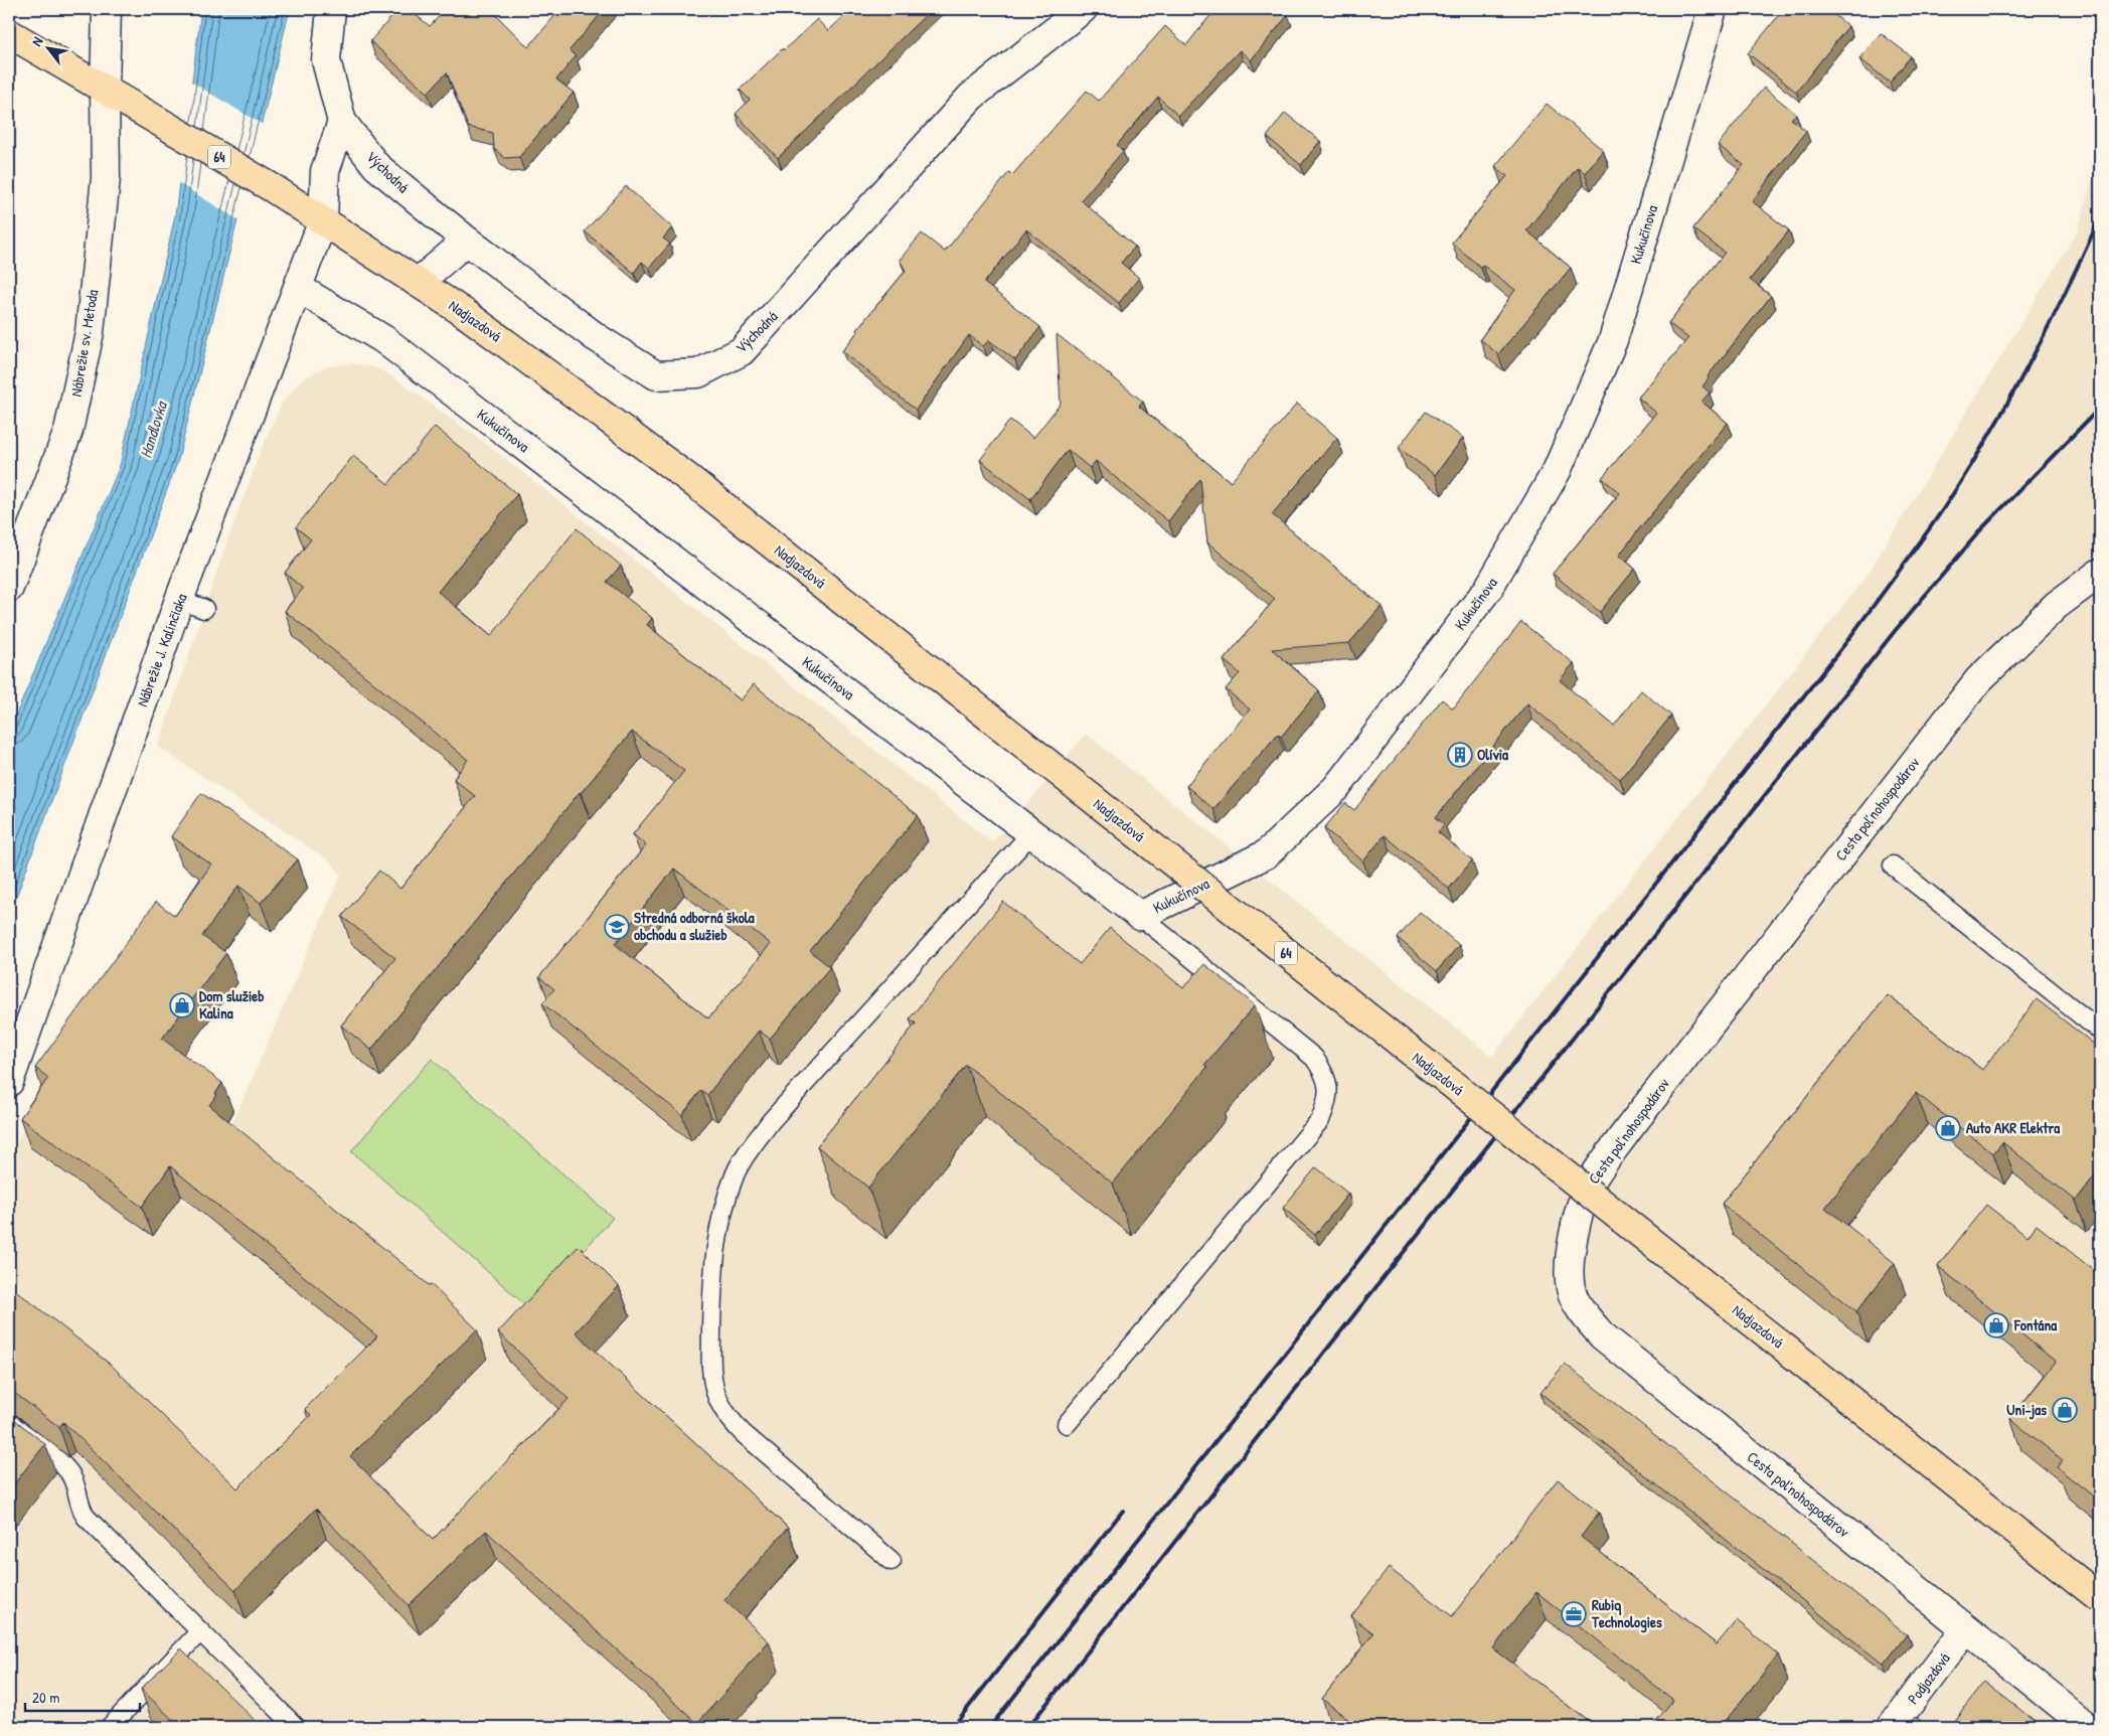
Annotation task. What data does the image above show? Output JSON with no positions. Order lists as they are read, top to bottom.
{
  "streets": {
    "main road": ["64", "Nadjazdová"],
    "street": [
      "Východná",
      "Kukučínova",
      "Nábrežie sv. Metoda",
      "Nábrežie J. Kalinčiaka",
      "Cesta poľnohospodárov",
      "Podjazdová"
    ]
  },
  "crossings": [
    ["64", "Nadjazdová"],
    ["64", "Nábrežie sv. Metoda"],
    ["Východná", "Nábrežie J. Kalinčiaka"],
    ["Kukučínova", "Nábrežie J. Kalinčiaka"],
    ["Nadjazdová", "Nábrežie sv. Metoda"],
    ["Nadjazdová", "Nábrežie J. Kalinčiaka"],
    ["Cesta poľnohospodárov", "Podjazdová"]
  ],
  "water": ["Handlovka"],
  "places": {
    "building": ["Olívia"],
    "school or university": ["Stredná odborná škola obchodu a služieb"],
    "shop": [
      "Dom služieb Kalina",
      "Auto AKR Elektra",
      "Fontána",
      "Uni-jas"
    ],
    "office": ["Rubiq Technologies"]
  },
  "scale_bar": "20 m",
  "north": "top left"
}
